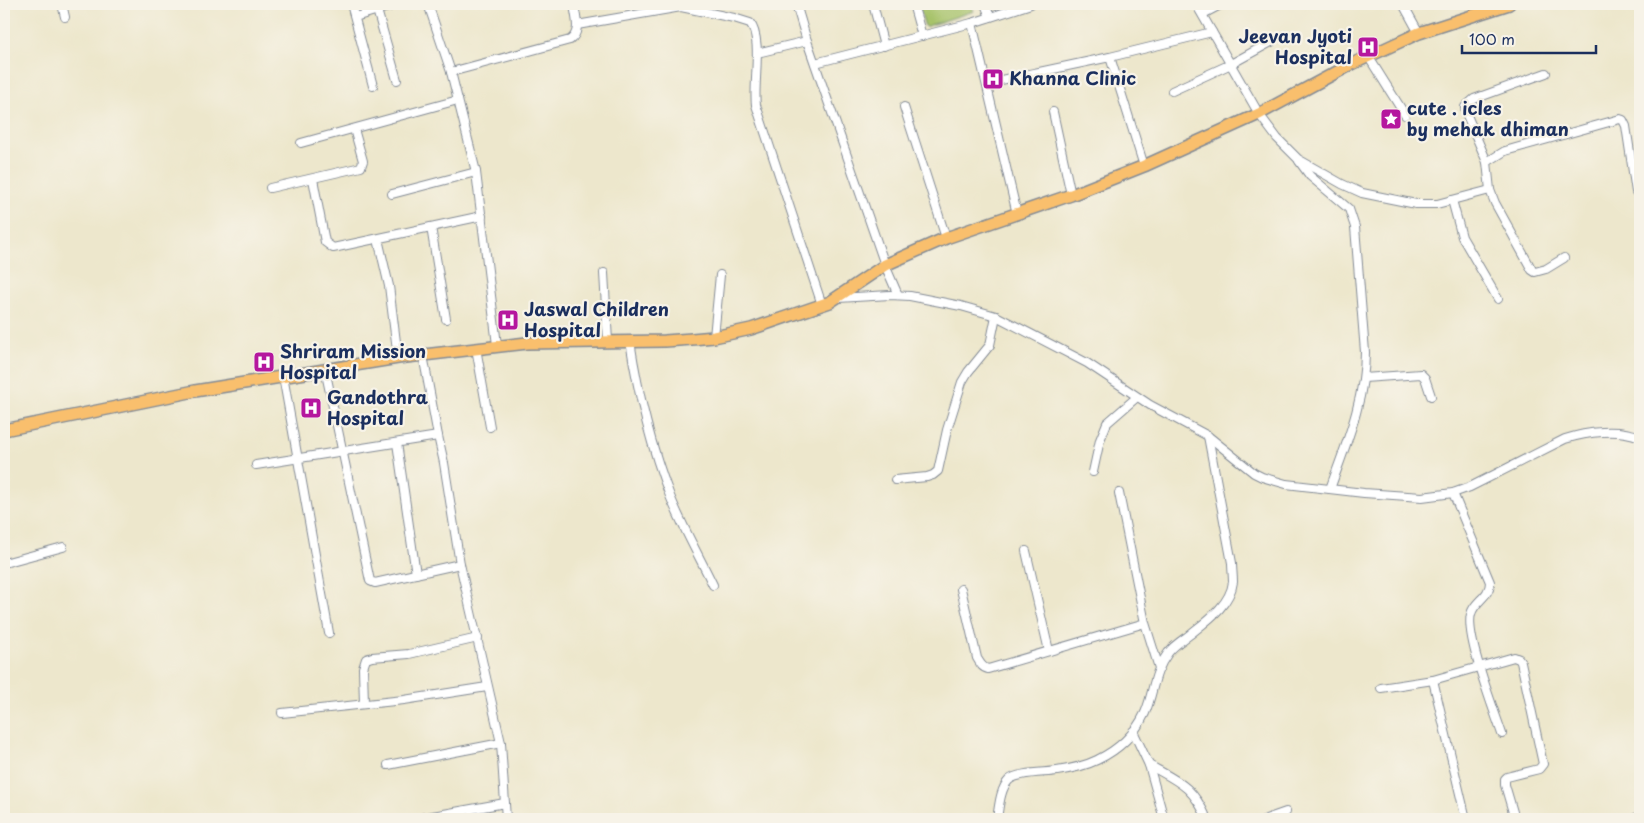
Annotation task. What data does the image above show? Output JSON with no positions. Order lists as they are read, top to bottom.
{
  "places": {
    "hospital": [
      "Jeevan Jyoti Hospital",
      "Khanna Clinic",
      "Jaswal Children Hospital",
      "Shriram Mission Hospital",
      "Gandothra Hospital"
    ],
    "place": ["cute . icles by mehak dhiman"]
  },
  "scale_bar": "100 m"
}
